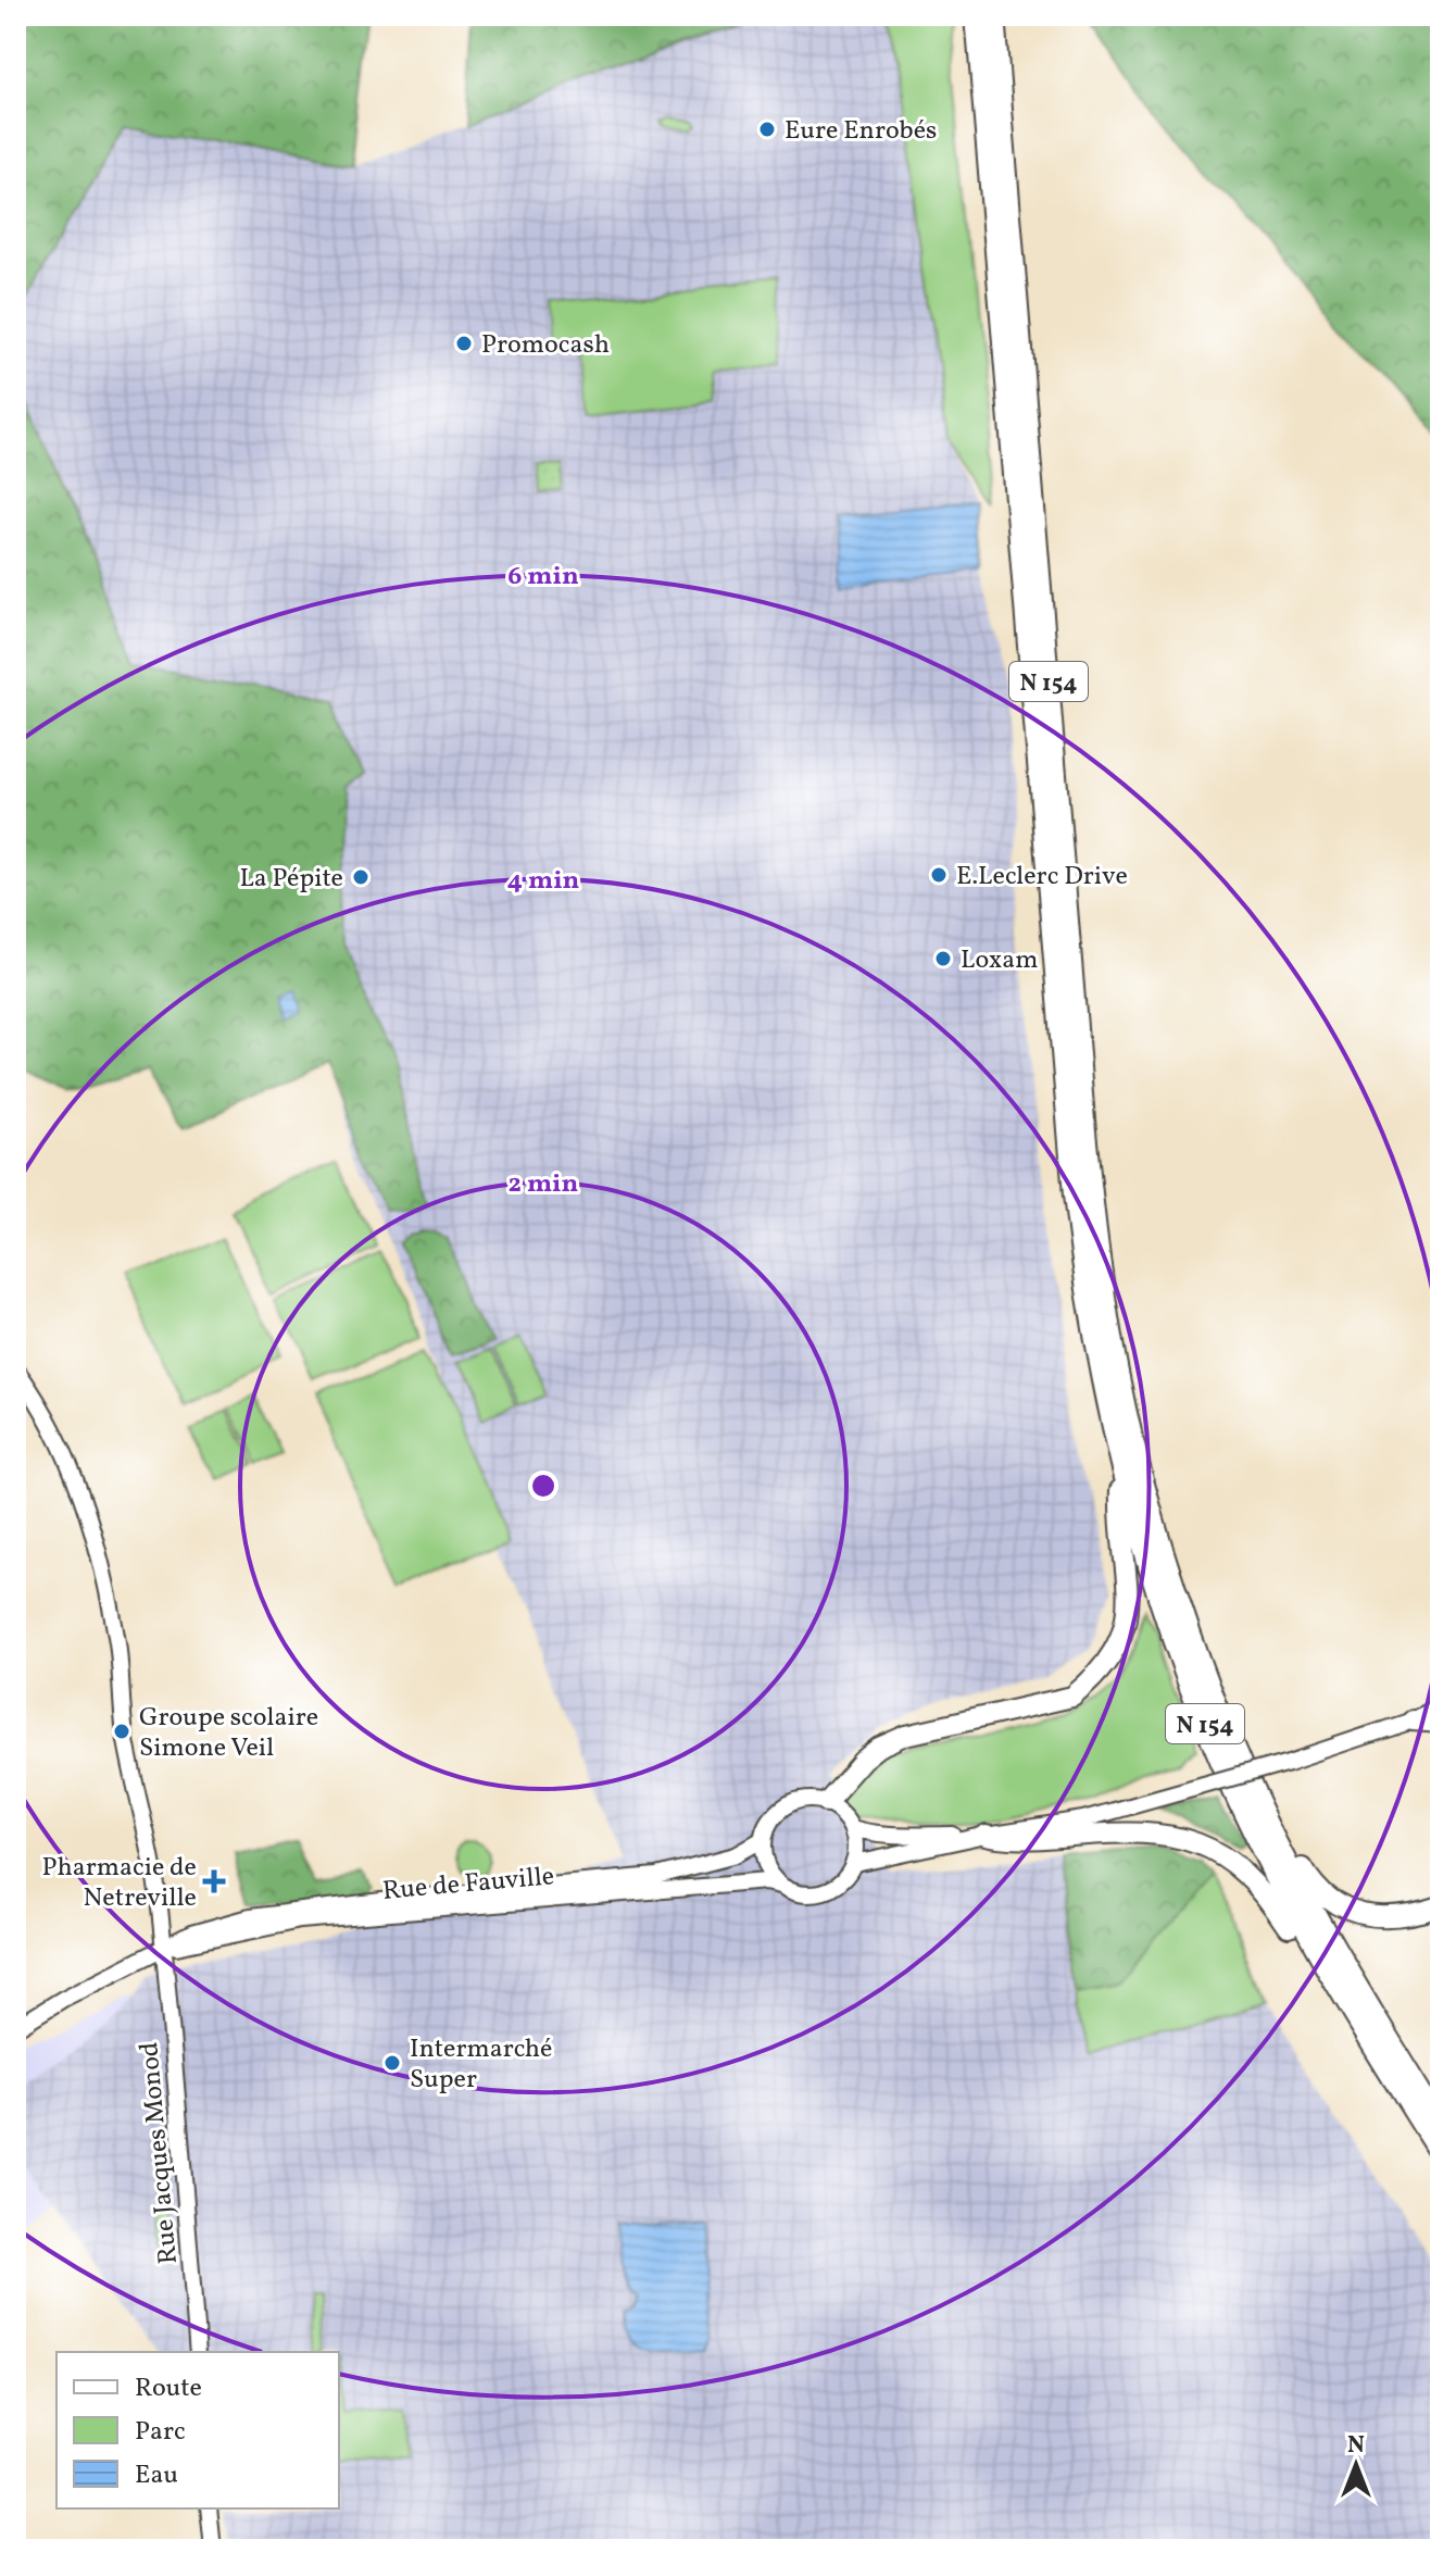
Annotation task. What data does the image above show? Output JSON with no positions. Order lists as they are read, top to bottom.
{
  "streets": {
    "highway": ["N 154"],
    "main road": ["Rue de Fauville", "Rue Jacques Monod"]
  },
  "crossings": [
    ["Rue de Fauville", "Rue Jacques Monod"]
  ],
  "places": {
    "other": [
      "Eure Enrobés",
      "Promocash",
      "E.Leclerc Drive",
      "La Pépite",
      "Loxam",
      "Groupe scolaire Simone Veil",
      "Intermarché Super"
    ],
    "health": ["Pharmacie de Netreville"]
  },
  "legend": ["Route", "Parc", "Eau"],
  "north": "top",
  "rings": ["6 min", "4 min", "2 min"]
}
